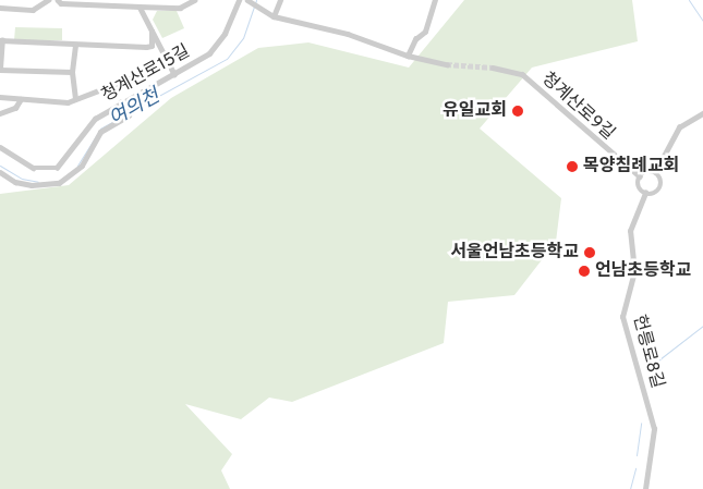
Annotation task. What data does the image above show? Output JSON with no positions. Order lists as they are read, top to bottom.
{
  "streets": {
    "street": ["청계산로15길", "청계산로9길", "헌릉로8길"]
  },
  "crossings": [
    ["청계산로9길", "헌릉로8길"]
  ],
  "water": ["여의천"],
  "places": [
    "유일교회",
    "목양침례교회",
    "서울언남초등학교",
    "언남초등학교"
  ]
}
